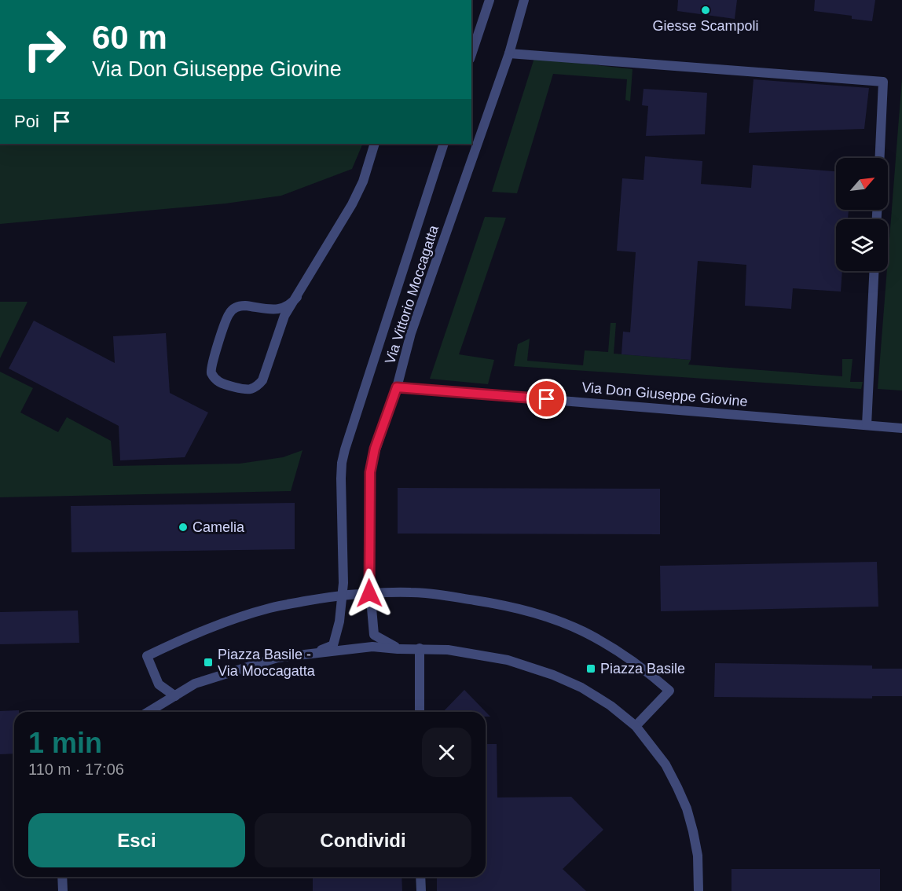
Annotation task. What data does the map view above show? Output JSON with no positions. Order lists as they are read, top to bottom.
{
  "streets": {
    "street": ["Via Vittorio Moccagatta", "Via Don Giuseppe Giovine"]
  },
  "crossings": [
    ["Via Vittorio Moccagatta", "Via Don Giuseppe Giovine"]
  ],
  "places": {
    "other": ["Giesse Scampoli", "Camelia"],
    "transit": ["Piazza Basile - Via Moccagatta", "Piazza Basile"]
  },
  "north": "top right",
  "page": {
    "turn": ["60 m", "Via Don Giuseppe Giovine"],
    "then": "Poi",
    "heading": ["1 min", "110 m · 17:06"],
    "buttons": ["Esci", "Condividi"]
  }
}
